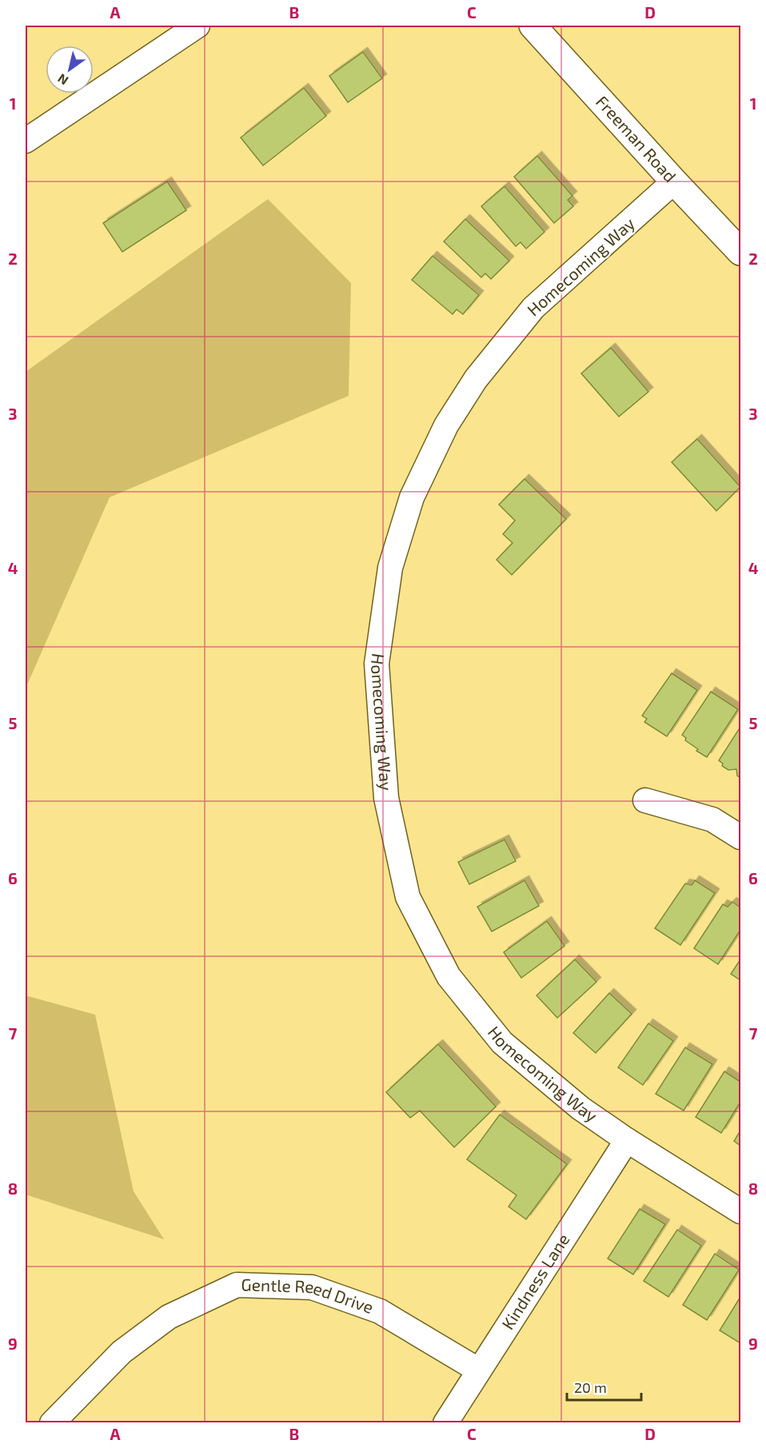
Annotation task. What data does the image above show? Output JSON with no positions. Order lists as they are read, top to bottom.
{
  "streets": {
    "street": [
      "Freeman Road",
      "Homecoming Way",
      "Kindness Lane",
      "Gentle Reed Drive"
    ]
  },
  "crossings": [
    ["Freeman Road", "Homecoming Way"],
    ["Homecoming Way", "Kindness Lane"],
    ["Kindness Lane", "Gentle Reed Drive"]
  ],
  "scale_bar": "20 m",
  "north": "bottom left",
  "grid": {
    "columns": [
      "A",
      "B",
      "C",
      "D"
    ],
    "rows": [
      "1",
      "2",
      "3",
      "4",
      "5",
      "6",
      "7",
      "8",
      "9"
    ]
  }
}
